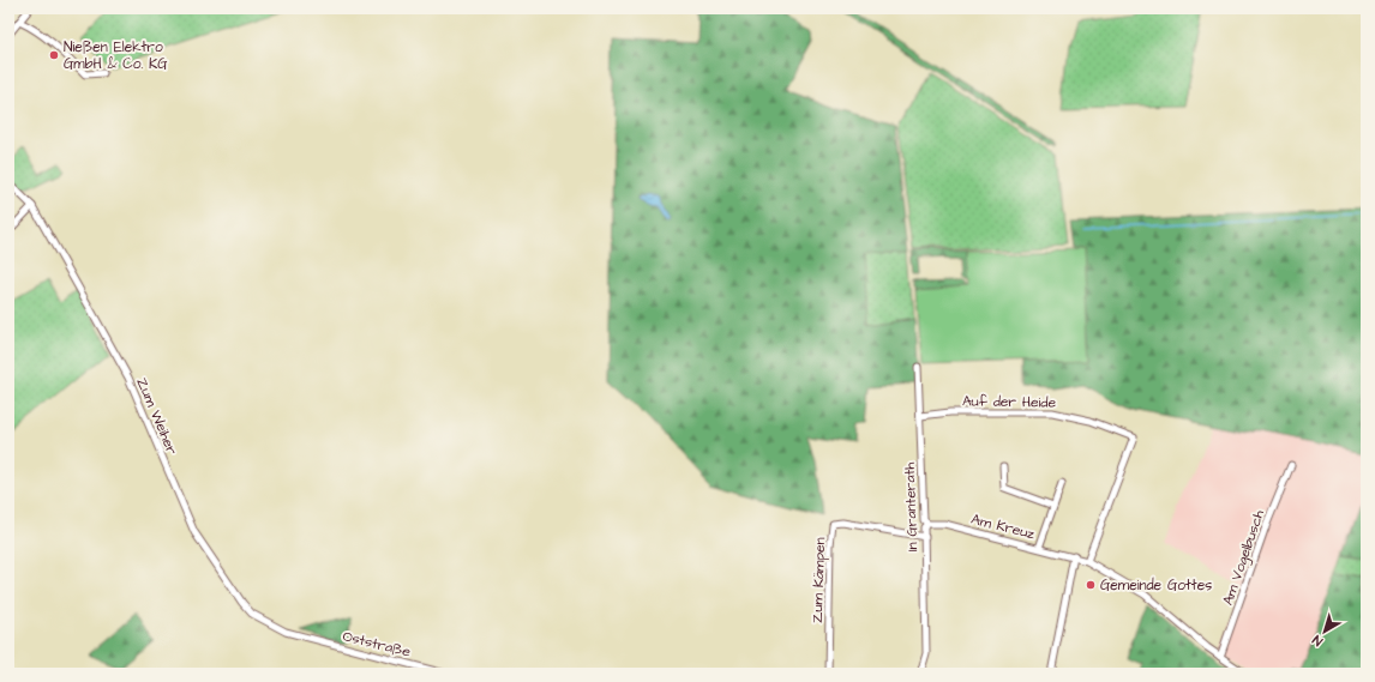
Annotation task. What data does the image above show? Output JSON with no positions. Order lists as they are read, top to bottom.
{
  "streets": {
    "street": [
      "Auf der Heide",
      "Zum Weiher",
      "In Granterath",
      "Am Kreuz",
      "Am Vogelbusch",
      "Zum Kämpen",
      "Oststraße"
    ]
  },
  "crossings": [
    ["Auf der Heide", "In Granterath"],
    ["Zum Weiher", "Oststraße"],
    ["In Granterath", "Am Kreuz"],
    ["In Granterath", "Zum Kämpen"]
  ],
  "places": ["Nießen Elektro GmbH & Co. KG", "Gemeinde Gottes"],
  "north": "bottom left"
}
